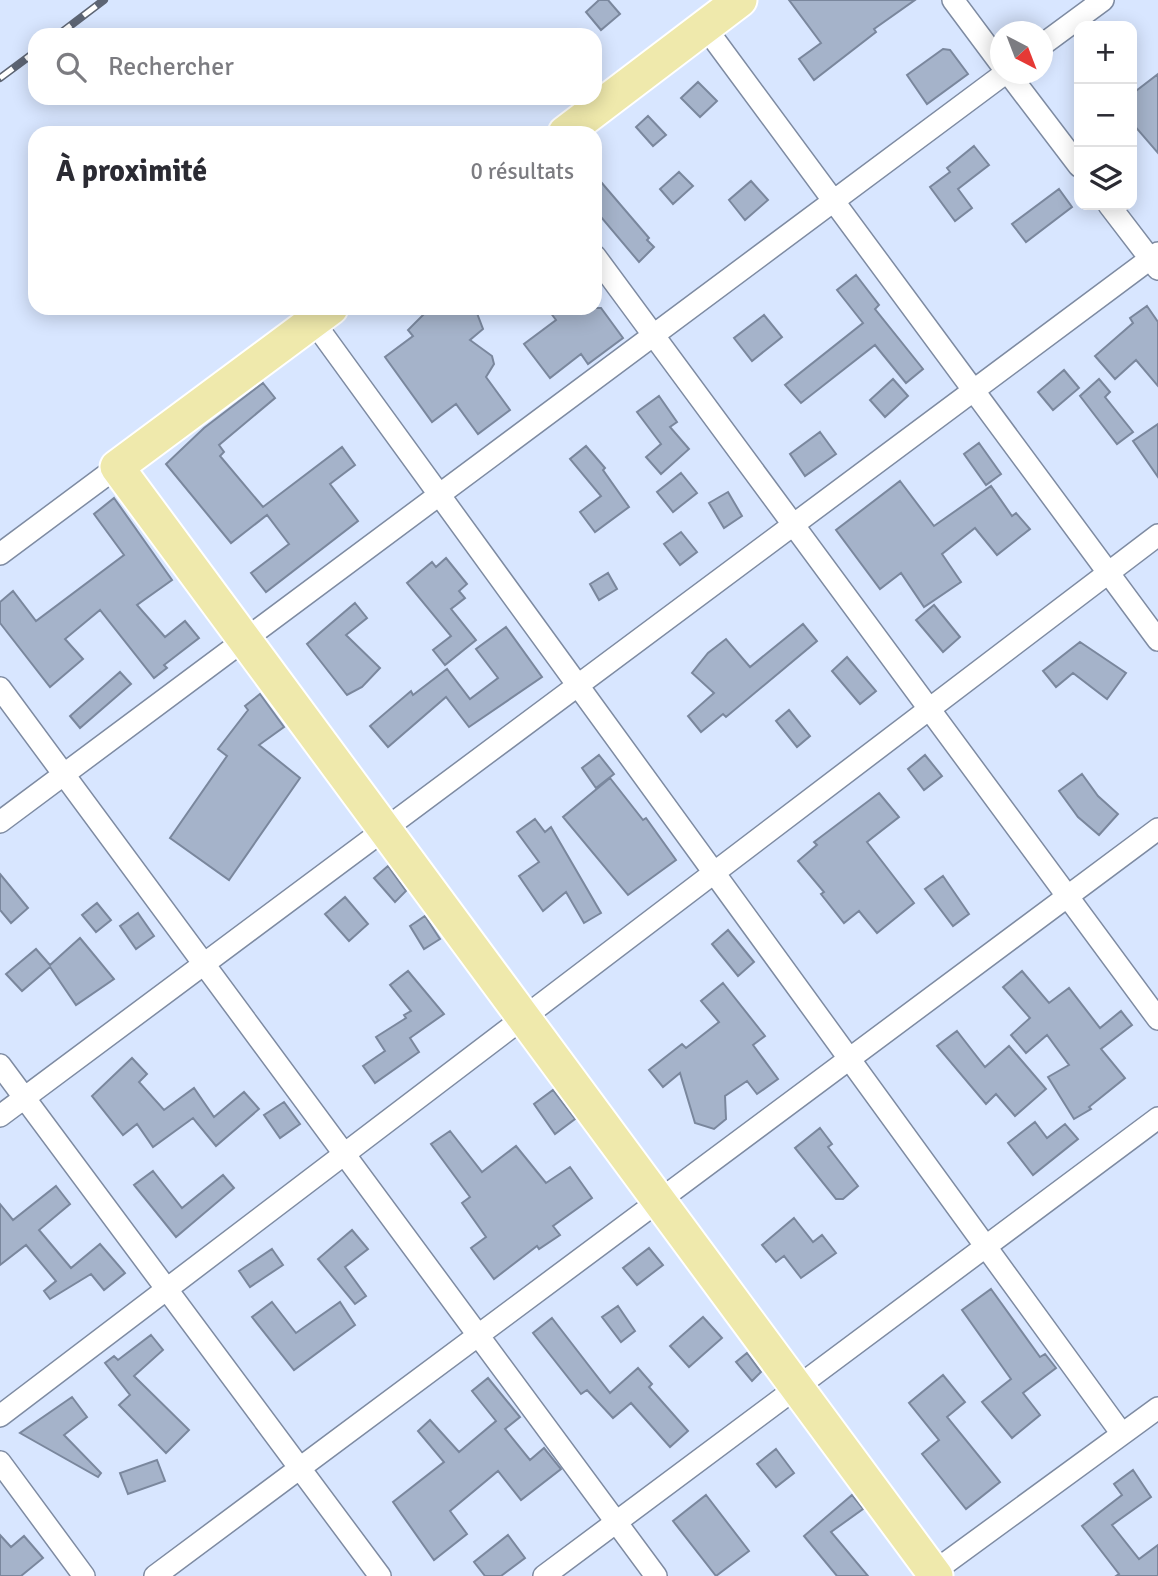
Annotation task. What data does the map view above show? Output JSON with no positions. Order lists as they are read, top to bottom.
{
  "north": "bottom right",
  "page": {
    "map_buttons": ["+", "−"],
    "search": "Rechercher",
    "heading": ["À proximité", "0 résultats"]
  }
}
